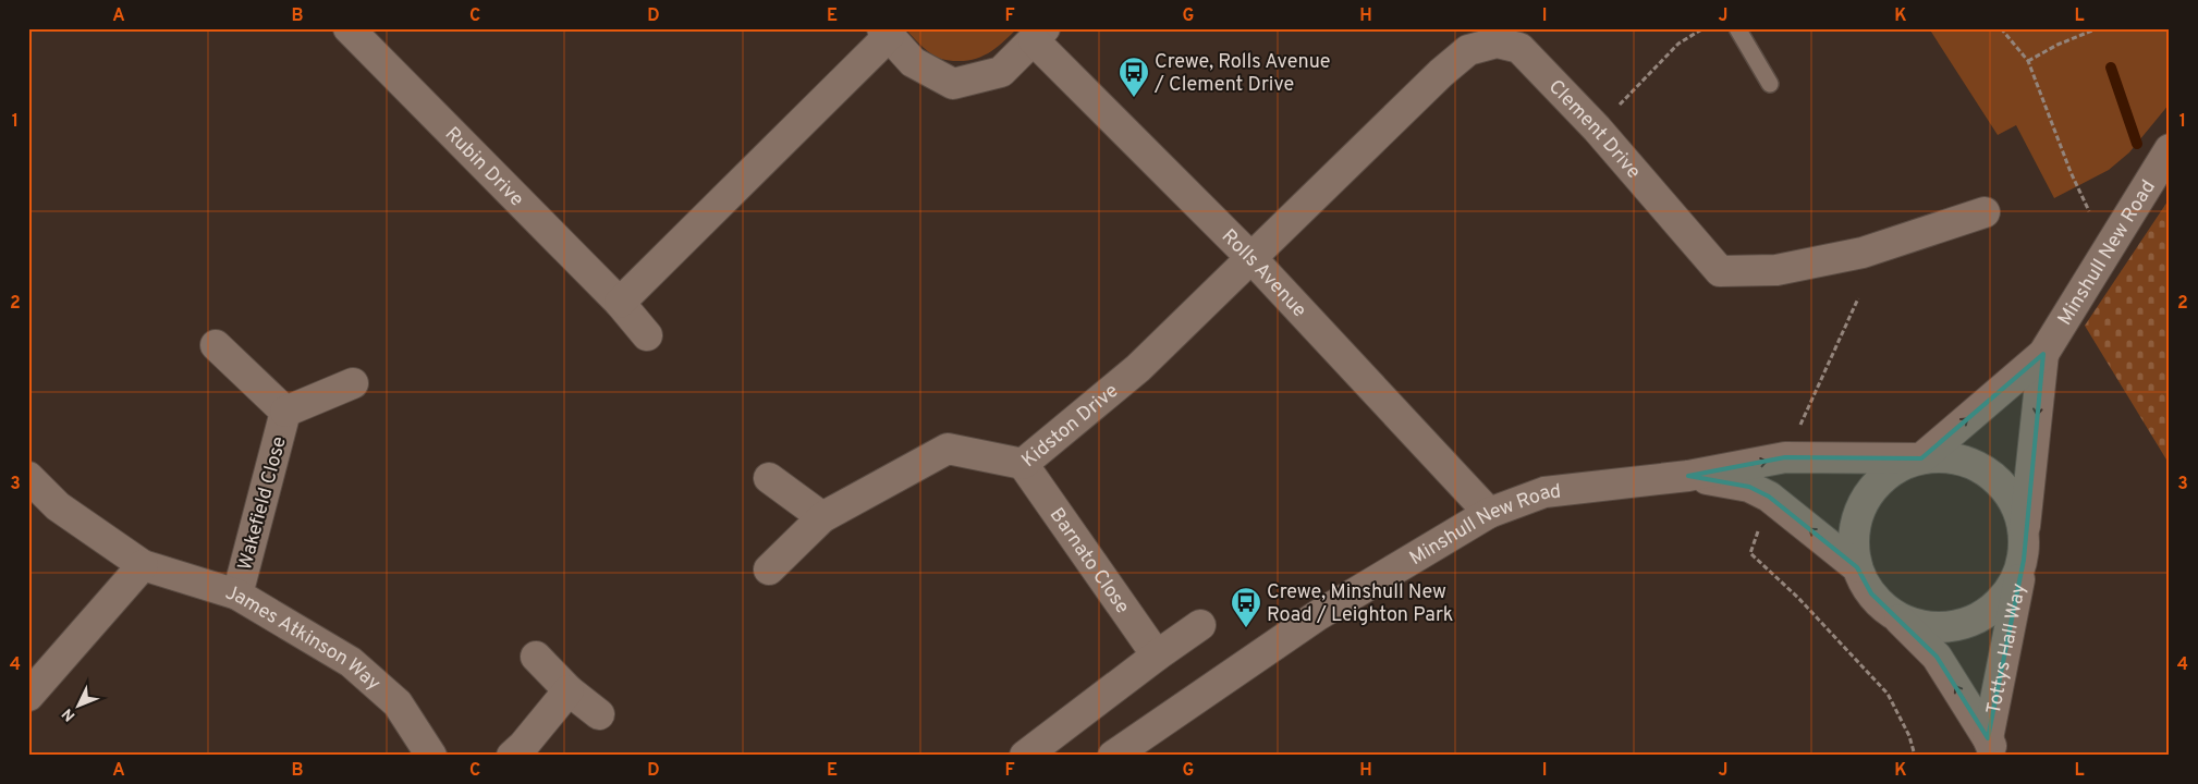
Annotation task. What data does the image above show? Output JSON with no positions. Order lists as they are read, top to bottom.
{
  "streets": {
    "street": [
      "Clement Drive",
      "Rubin Drive",
      "Minshull New Road",
      "Rolls Avenue",
      "Kidston Drive",
      "Wakefield Close",
      "Barnato Close",
      "James Atkinson Way",
      "Tottys Hall Way"
    ]
  },
  "crossings": [
    ["Clement Drive", "Rolls Avenue"],
    ["Clement Drive", "Kidston Drive"],
    ["Minshull New Road", "Rolls Avenue"],
    ["Minshull New Road", "Tottys Hall Way"],
    ["Rolls Avenue", "Kidston Drive"],
    ["Kidston Drive", "Barnato Close"],
    ["Wakefield Close", "James Atkinson Way"]
  ],
  "one_way": ["Tottys Hall Way"],
  "places": {
    "bus stop": ["Crewe, Rolls Avenue / Clement Drive", "Crewe, Minshull New Road / Leighton Park"]
  },
  "north": "bottom left",
  "grid": {
    "columns": [
      "A",
      "B",
      "C",
      "D",
      "E",
      "F",
      "G",
      "H",
      "I",
      "J",
      "K",
      "L"
    ],
    "rows": [
      "1",
      "2",
      "3",
      "4"
    ]
  }
}
